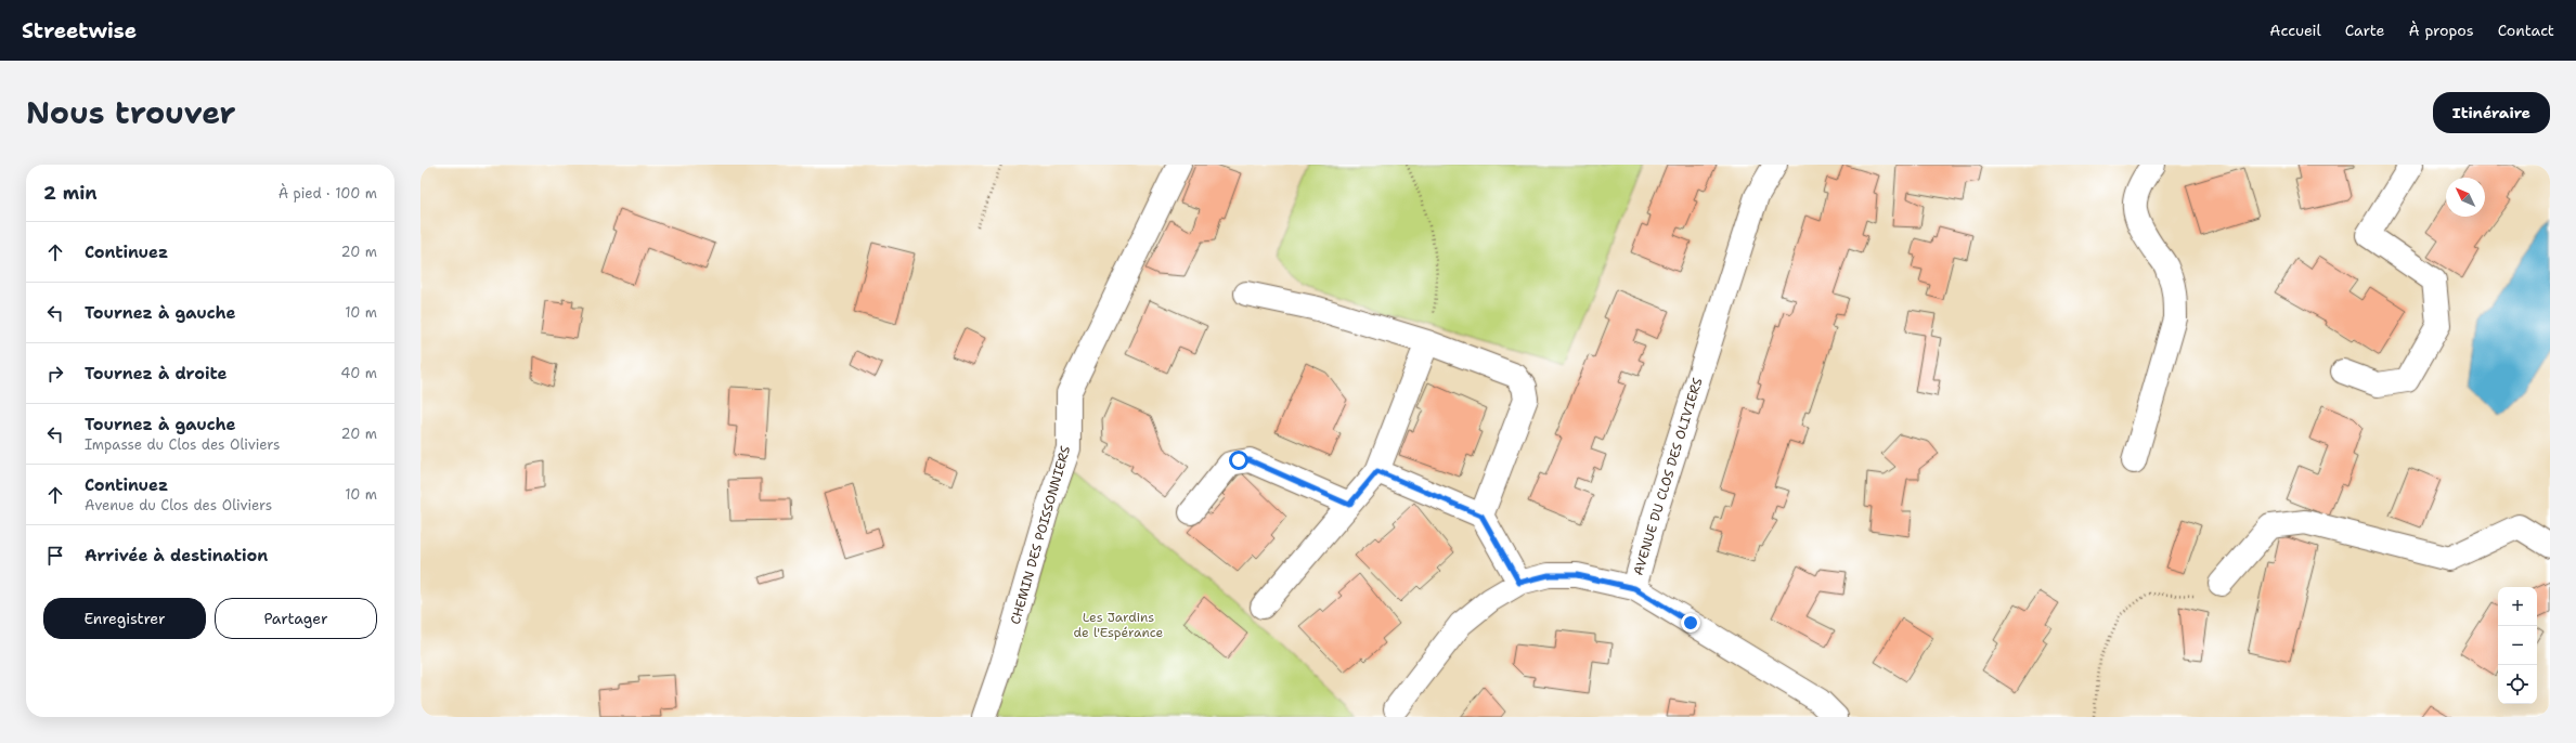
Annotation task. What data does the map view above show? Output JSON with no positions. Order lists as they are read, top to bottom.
{
  "streets": {
    "street": ["AVENUE DU CLOS DES OLIVIERS", "CHEMIN DES POISSONNIERS"]
  },
  "parks": ["Les Jardins de l'Espérance"],
  "north": "top left",
  "page": {
    "header": "Streetwise",
    "nav": [
      "Accueil",
      "Carte",
      "À propos",
      "Contact"
    ],
    "title": "Nous trouver",
    "buttons": [
      "Itinéraire",
      ["Enregistrer", "Partager"]
    ],
    "heading": ["2 min", "À pied · 100 m"],
    "list": [
      ["Continuez", "20 m"],
      ["Tournez à gauche", "10 m"],
      ["Tournez à droite", "40 m"],
      ["Tournez à gauche", "Impasse du Clos des Oliviers", "20 m"],
      ["Continuez", "Avenue du Clos des Oliviers", "10 m"],
      "Arrivée à destination"
    ],
    "map_buttons": ["+", "−"]
  }
}
